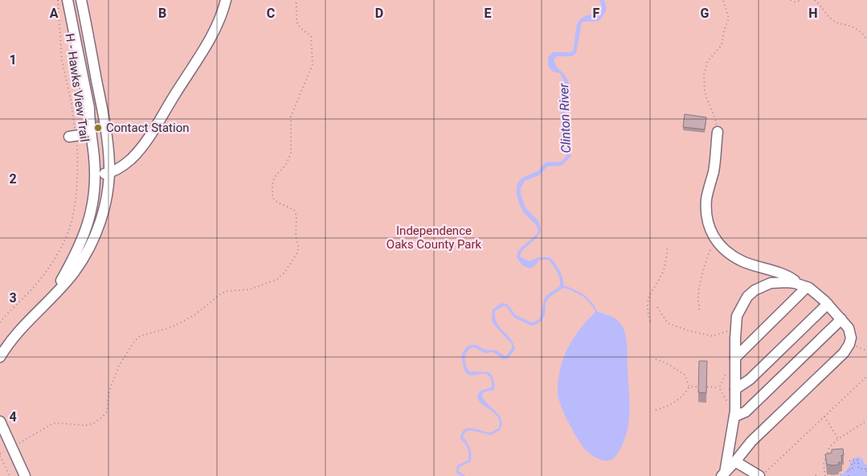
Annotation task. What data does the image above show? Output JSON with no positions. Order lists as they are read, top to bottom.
{
  "streets": {
    "path": ["H - Hawks View Trail"]
  },
  "water": ["Clinton River"],
  "parks": ["Independence Oaks County Park"],
  "places": ["Contact Station"],
  "grid": {
    "columns": [
      "A",
      "B",
      "C",
      "D",
      "E",
      "F",
      "G",
      "H"
    ],
    "rows": [
      "1",
      "2",
      "3",
      "4"
    ]
  }
}
